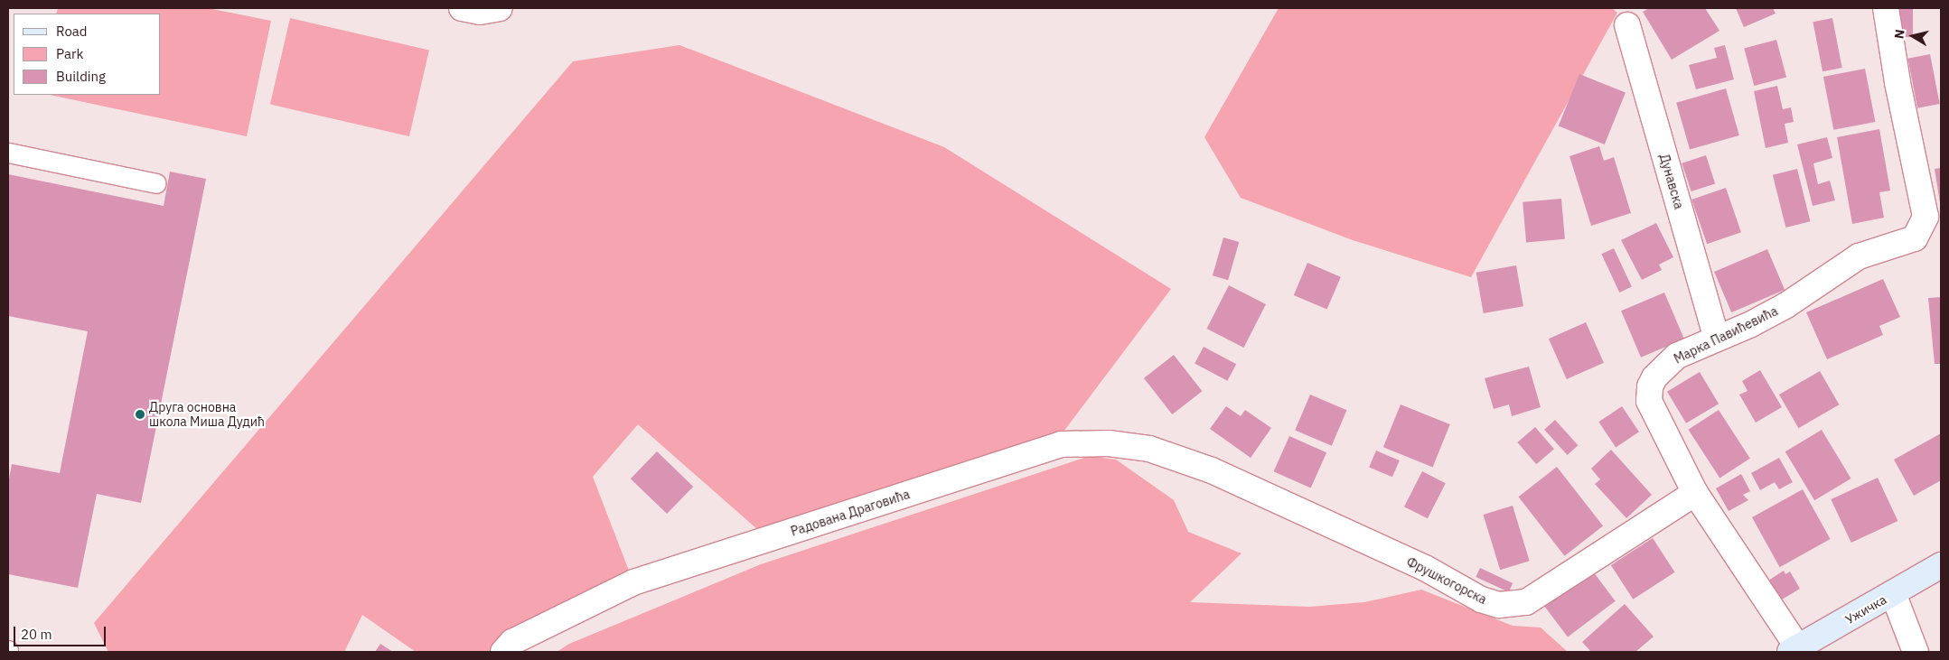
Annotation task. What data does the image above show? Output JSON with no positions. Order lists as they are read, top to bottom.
{
  "streets": {
    "main road": ["Ужичка"],
    "street": [
      "Дунавска",
      "Марка Павићевића",
      "Радована Драговића",
      "Фрушкогорска"
    ]
  },
  "crossings": [
    ["Дунавска", "Марка Павићевића"],
    ["Марка Павићевића", "Фрушкогорска"],
    ["Марка Павићевића", "Ужичка"],
    ["Радована Драговића", "Фрушкогорска"]
  ],
  "places": ["Друга основна школа Миша Дудић"],
  "legend": ["Road", "Park", "Building"],
  "scale_bar": "20 m",
  "north": "left"
}
